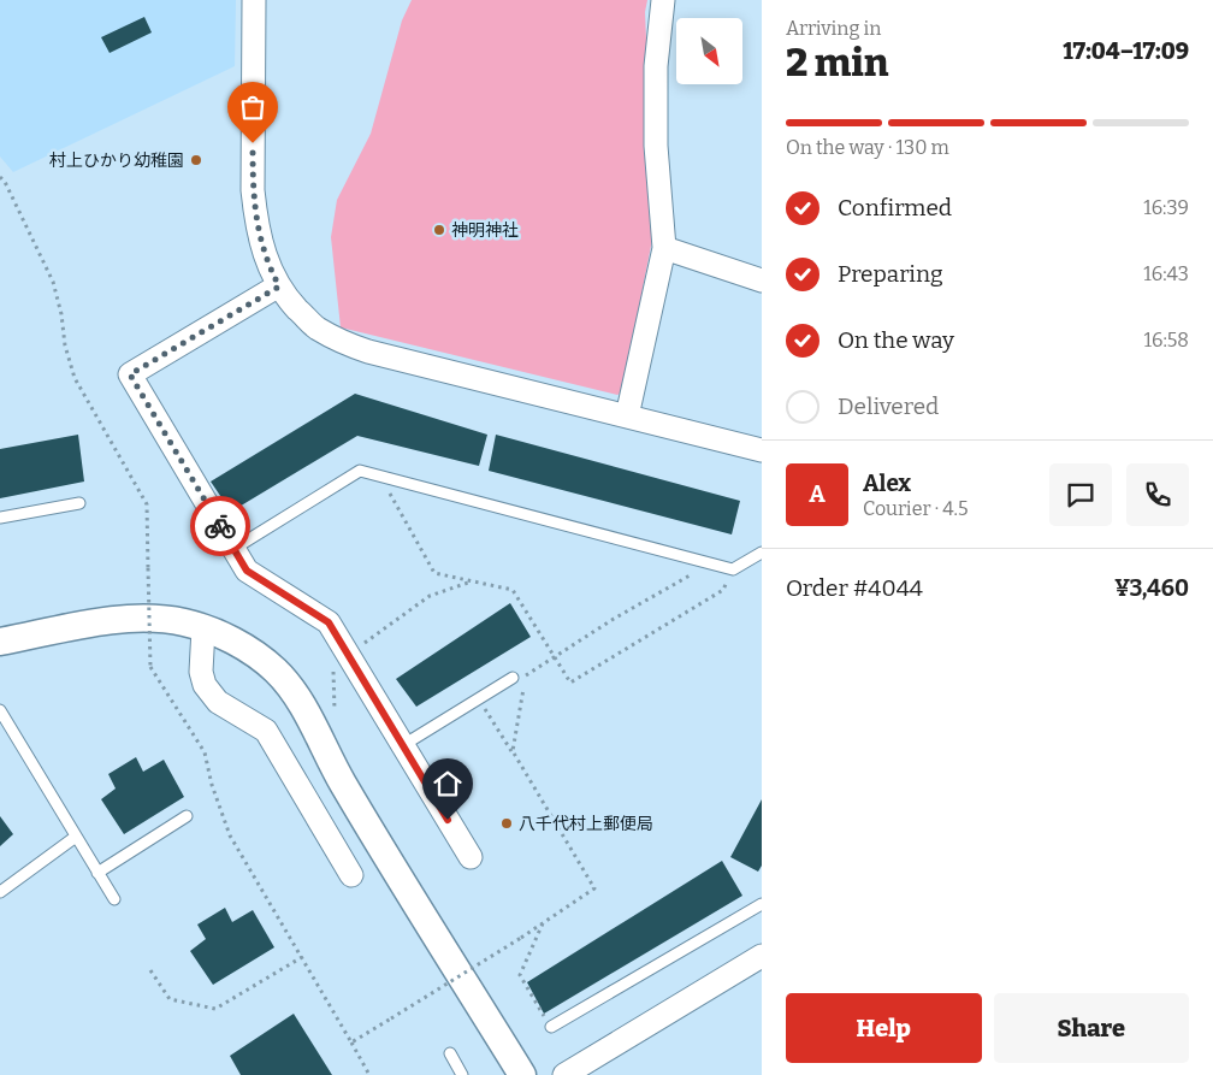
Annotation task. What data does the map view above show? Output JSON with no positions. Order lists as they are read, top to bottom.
{
  "places": ["村上ひかり幼稚園", "神明神社", "八千代村上郵便局"],
  "north": "bottom right",
  "page": {
    "heading": ["2 min", "Arriving in", "17:04–17:09"],
    "panel": [
      "Alex",
      "Courier · 4.5",
      "Order #4044",
      "¥3,460"
    ],
    "bar": "On the way · 130 m",
    "list": [
      ["Confirmed", "16:39"],
      ["Preparing", "16:43"],
      ["On the way", "16:58"],
      "Delivered"
    ],
    "round": "A",
    "buttons": ["Help", "Share"]
  }
}
